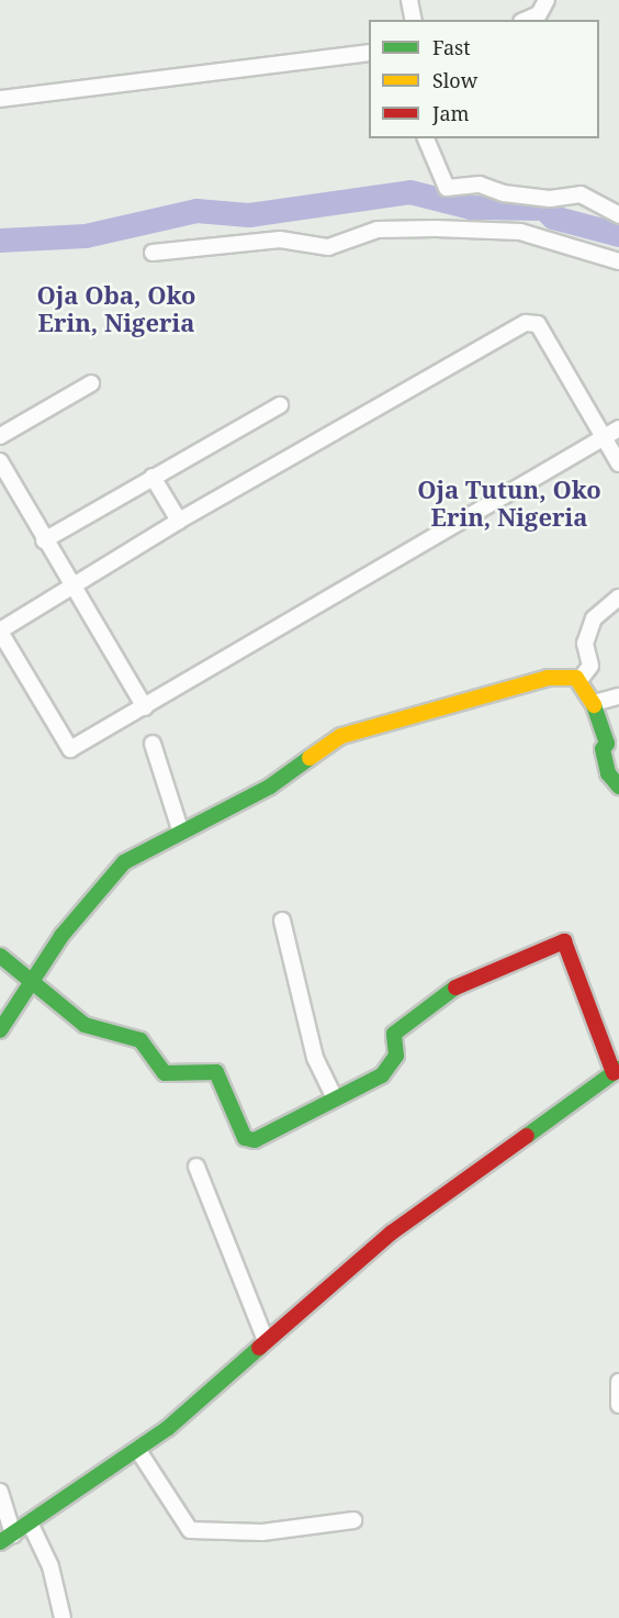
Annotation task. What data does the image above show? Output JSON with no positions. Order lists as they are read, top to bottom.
{
  "districts": ["Oja Oba, Oko Erin, Nigeria", "Oja Tutun, Oko Erin, Nigeria"],
  "legend": ["Fast", "Slow", "Jam"]
}
